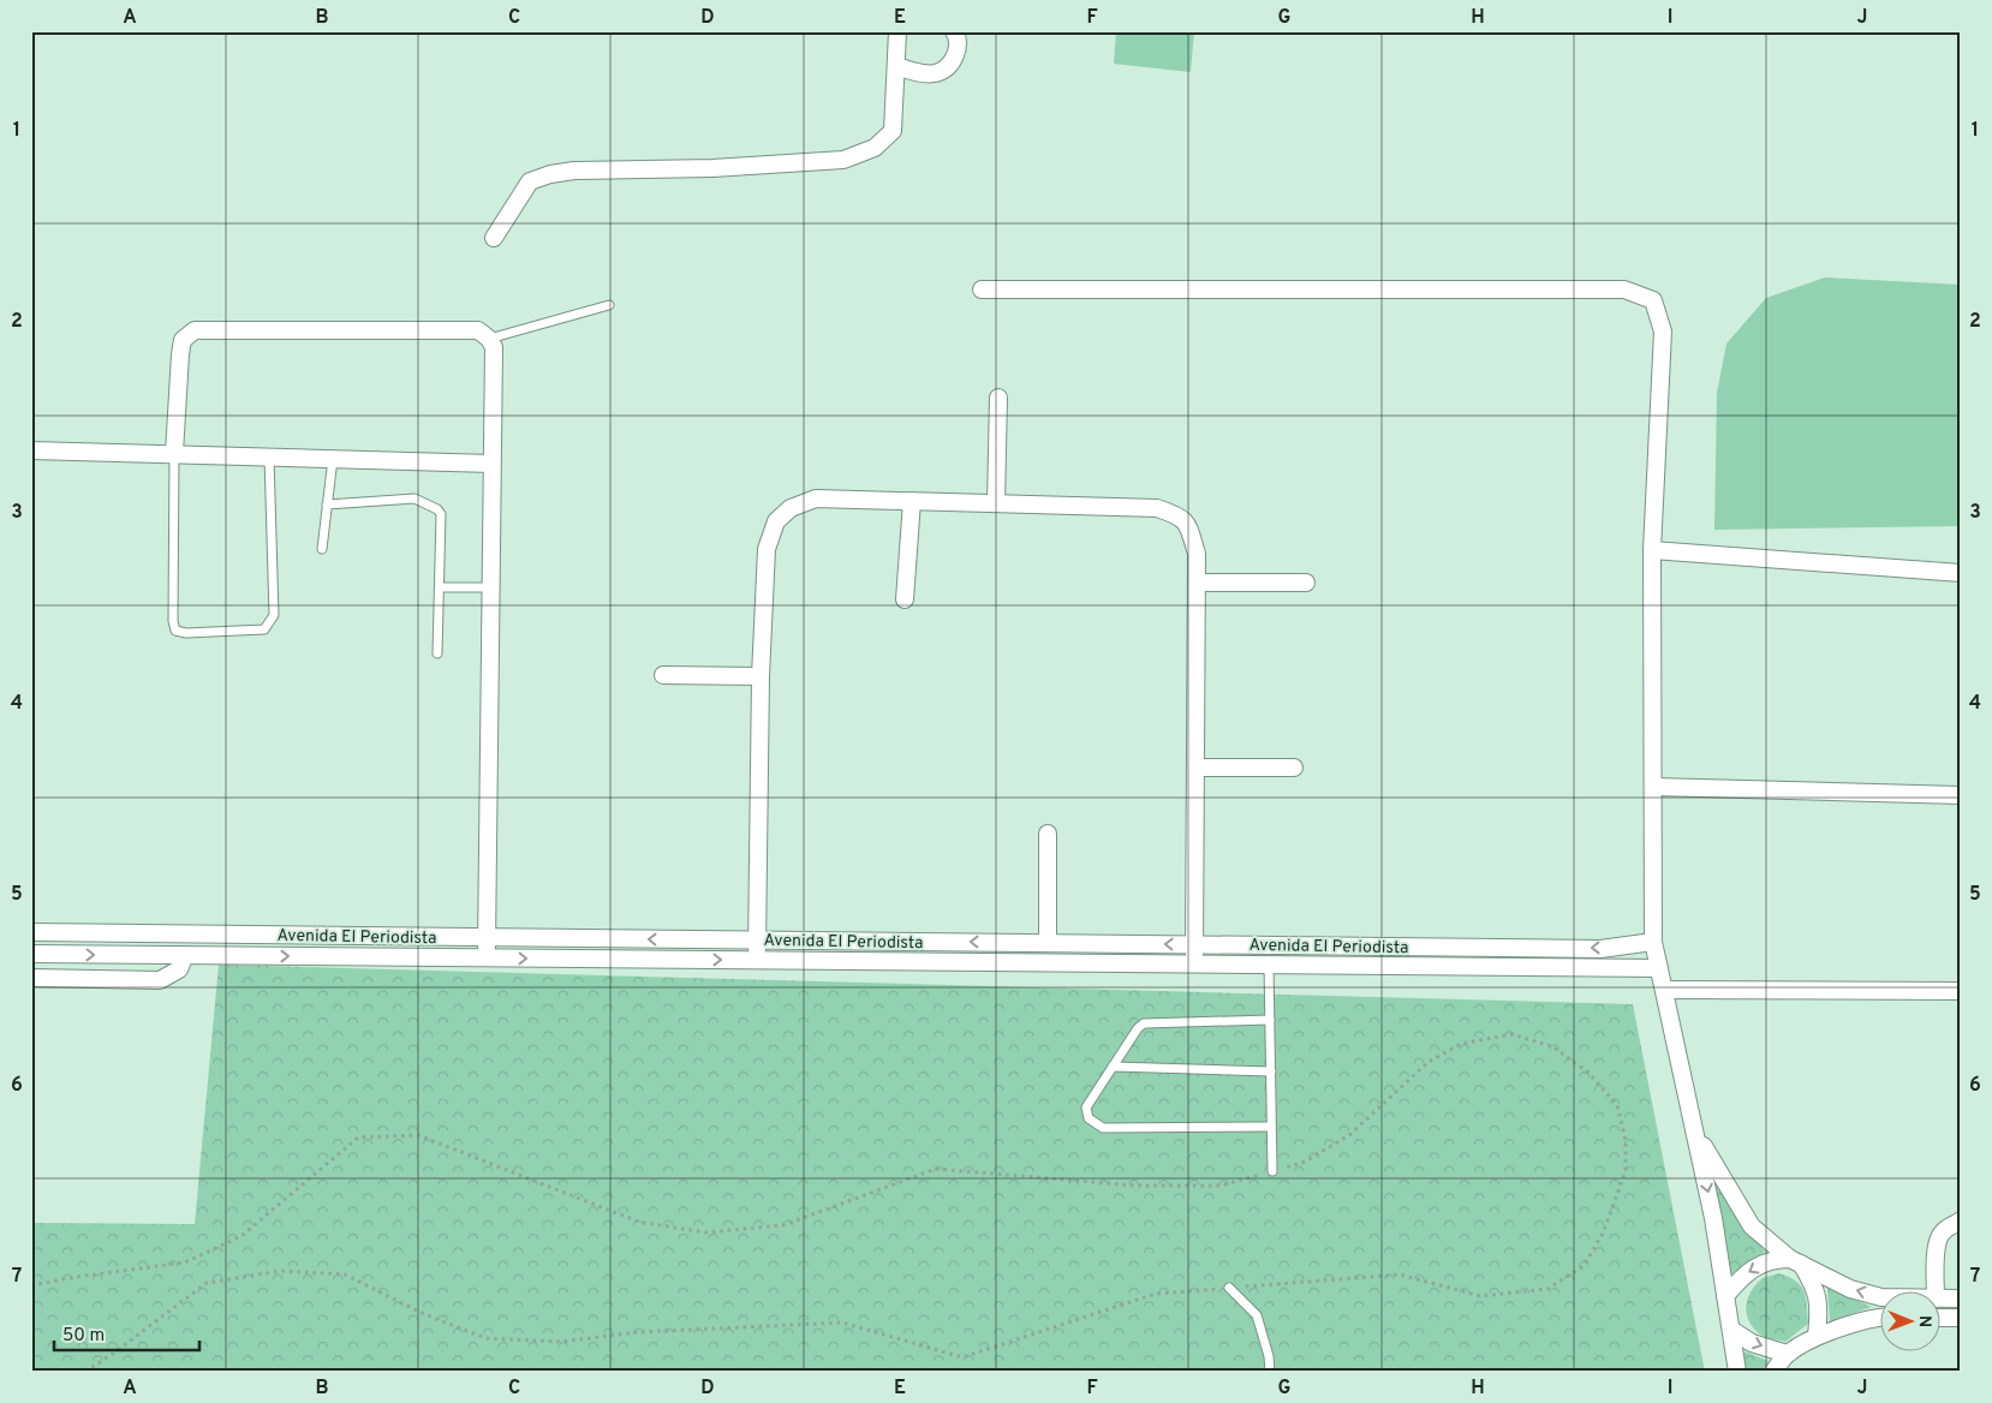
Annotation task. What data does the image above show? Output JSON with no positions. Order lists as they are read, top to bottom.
{
  "streets": {
    "street": ["Avenida El Periodista"]
  },
  "scale_bar": "50 m",
  "north": "right",
  "grid": {
    "columns": [
      "A",
      "B",
      "C",
      "D",
      "E",
      "F",
      "G",
      "H",
      "I",
      "J"
    ],
    "rows": [
      "1",
      "2",
      "3",
      "4",
      "5",
      "6",
      "7"
    ]
  }
}
